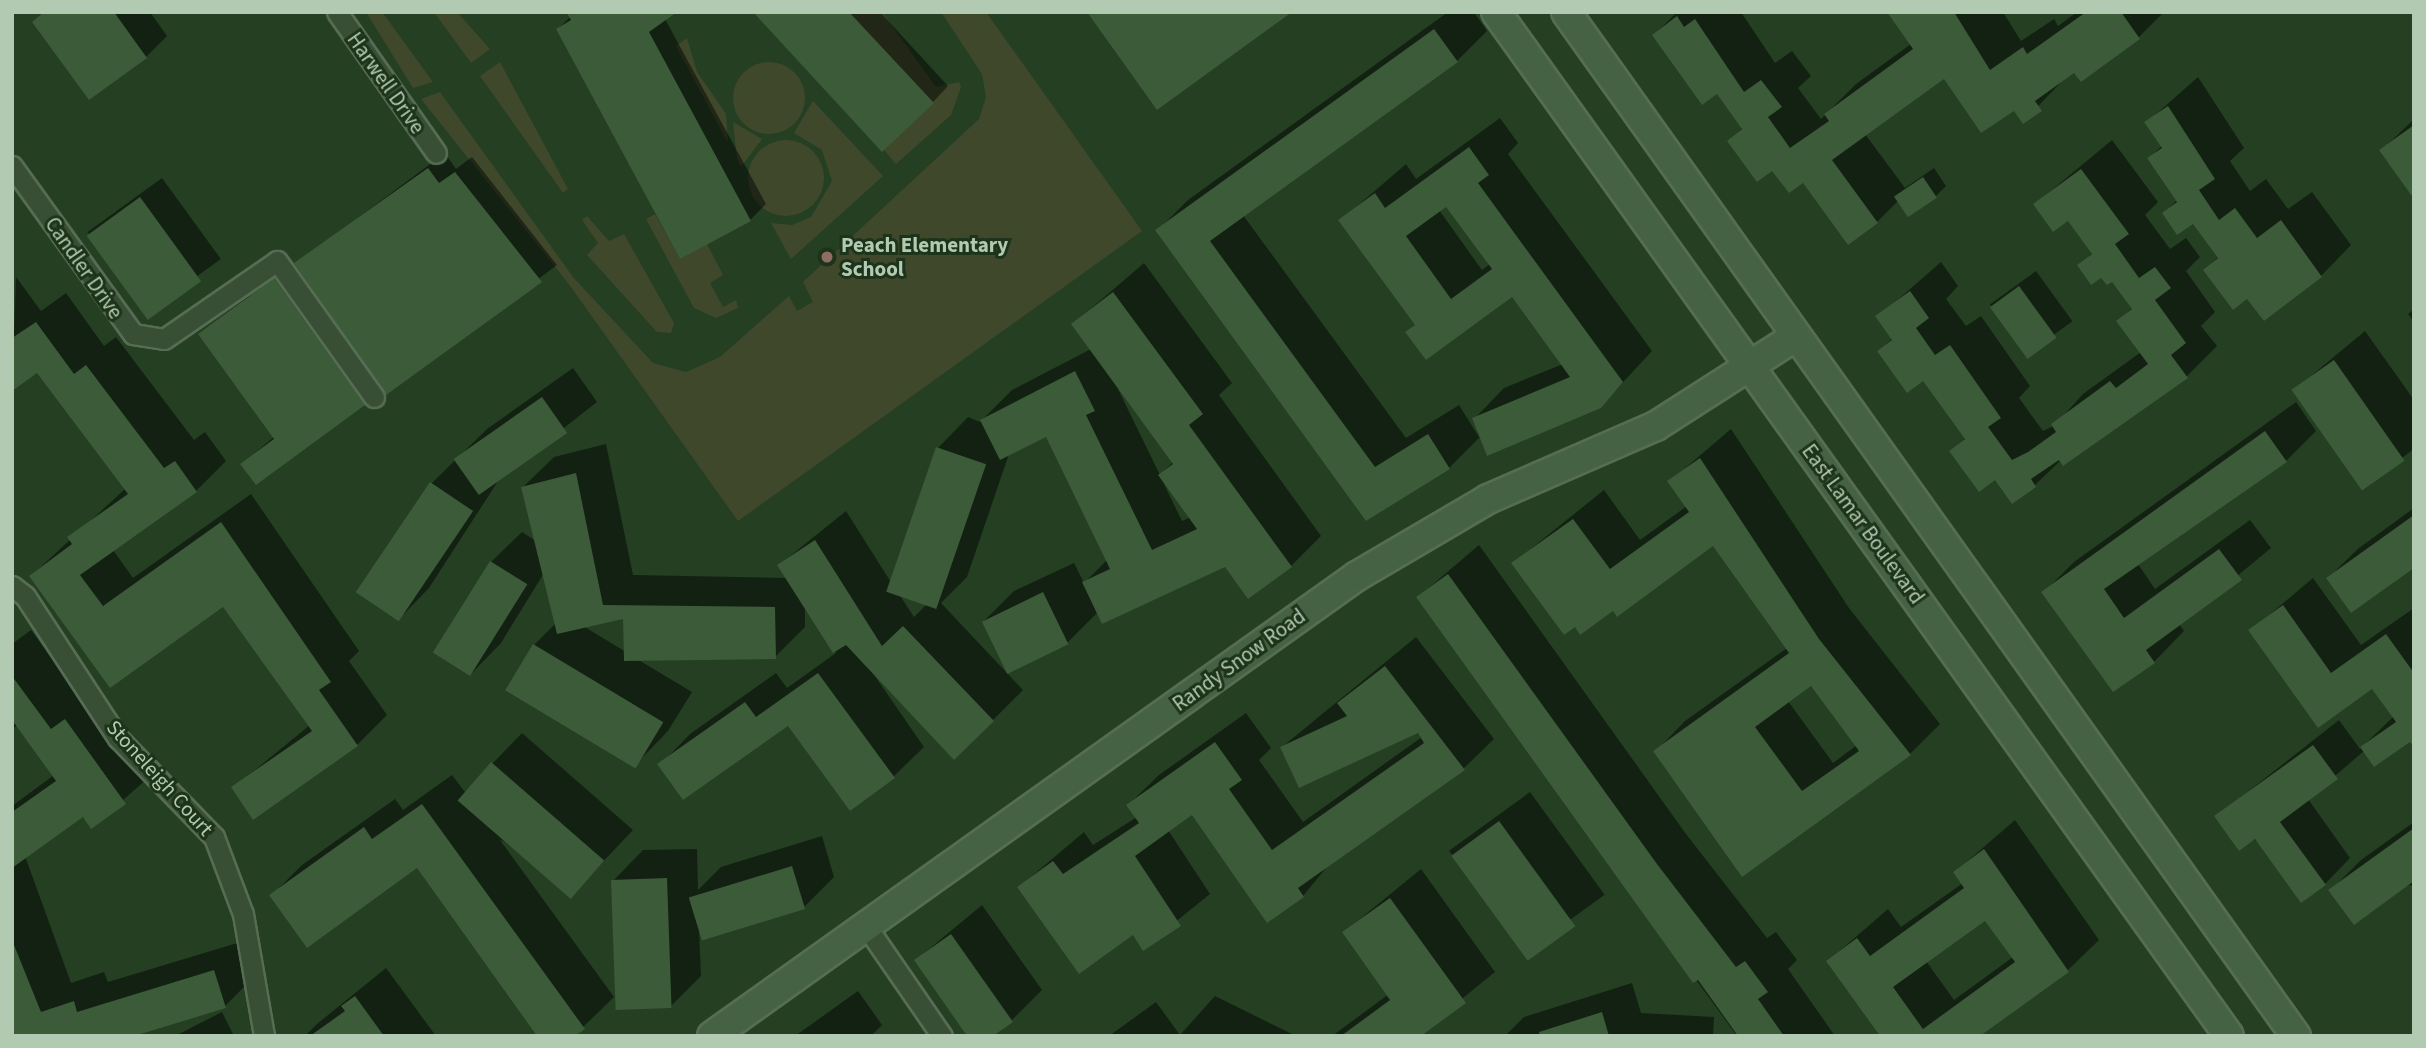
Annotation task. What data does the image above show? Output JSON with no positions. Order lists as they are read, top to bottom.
{
  "streets": {
    "main road": ["East Lamar Boulevard", "Randy Snow Road"],
    "street": ["Harwell Drive", "Candler Drive", "Stoneleigh Court"]
  },
  "crossings": [
    ["East Lamar Boulevard", "Randy Snow Road"]
  ],
  "places": ["Peach Elementary School"]
}
